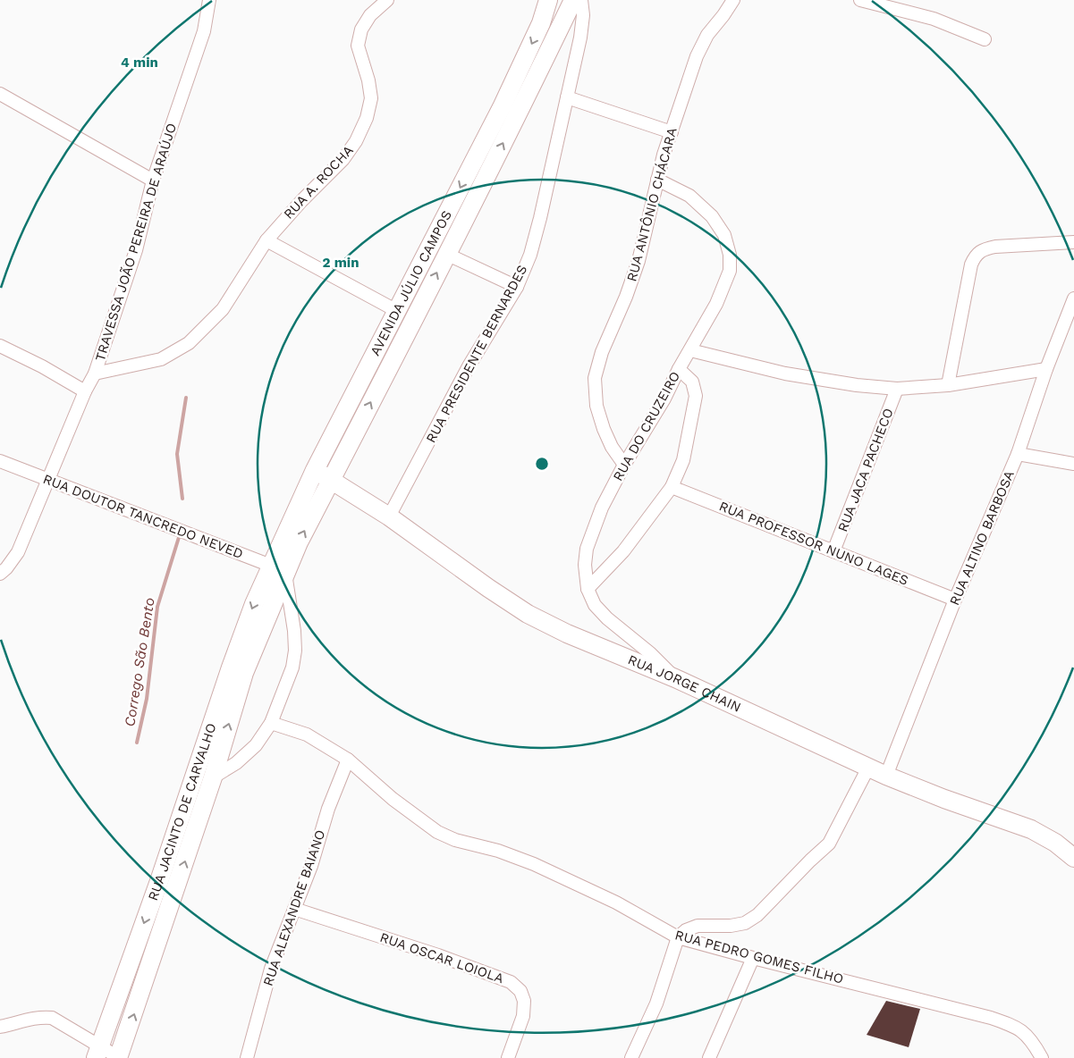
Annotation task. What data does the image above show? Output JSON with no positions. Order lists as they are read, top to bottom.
{
  "streets": {
    "street": [
      "RUA A. ROCHA",
      "RUA ANTÔNIO CHÁCARA",
      "TRAVESSA JOÃO PEREIRA DE ARAÚJO",
      "AVENIDA JÚLIO CAMPOS",
      "RUA PRESIDENTE BERNARDES",
      "RUA DO CRUZEIRO",
      "RUA JACA PACHECO",
      "RUA DOUTOR TANCREDO NEVED",
      "RUA ALTINO BARBOSA",
      "RUA PROFESSOR NUNO LAGES",
      "RUA JORGE CHAIN",
      "RUA JACINTO DE CARVALHO",
      "RUA ALEXANDRE BAIANO",
      "RUA PEDRO GOMES FILHO",
      "RUA OSCAR LOIOLA"
    ]
  },
  "crossings": [
    ["RUA A. ROCHA", "TRAVESSA JOÃO PEREIRA DE ARAÚJO"],
    ["RUA ANTÔNIO CHÁCARA", "RUA DO CRUZEIRO"],
    ["TRAVESSA JOÃO PEREIRA DE ARAÚJO", "RUA DOUTOR TANCREDO NEVED"],
    ["AVENIDA JÚLIO CAMPOS", "RUA DOUTOR TANCREDO NEVED"],
    ["AVENIDA JÚLIO CAMPOS", "RUA JORGE CHAIN"],
    ["AVENIDA JÚLIO CAMPOS", "RUA JACINTO DE CARVALHO"],
    ["RUA PRESIDENTE BERNARDES", "RUA JORGE CHAIN"],
    ["RUA DO CRUZEIRO", "RUA JORGE CHAIN"],
    ["RUA JACA PACHECO", "RUA PROFESSOR NUNO LAGES"],
    ["RUA DOUTOR TANCREDO NEVED", "RUA JACINTO DE CARVALHO"],
    ["RUA ALTINO BARBOSA", "RUA PROFESSOR NUNO LAGES"],
    ["RUA ALTINO BARBOSA", "RUA JORGE CHAIN"],
    ["RUA ALEXANDRE BAIANO", "RUA PEDRO GOMES FILHO"],
    ["RUA ALEXANDRE BAIANO", "RUA OSCAR LOIOLA"]
  ],
  "water": ["Corrego São Bento"],
  "rings": ["4 min", "2 min"]
}
